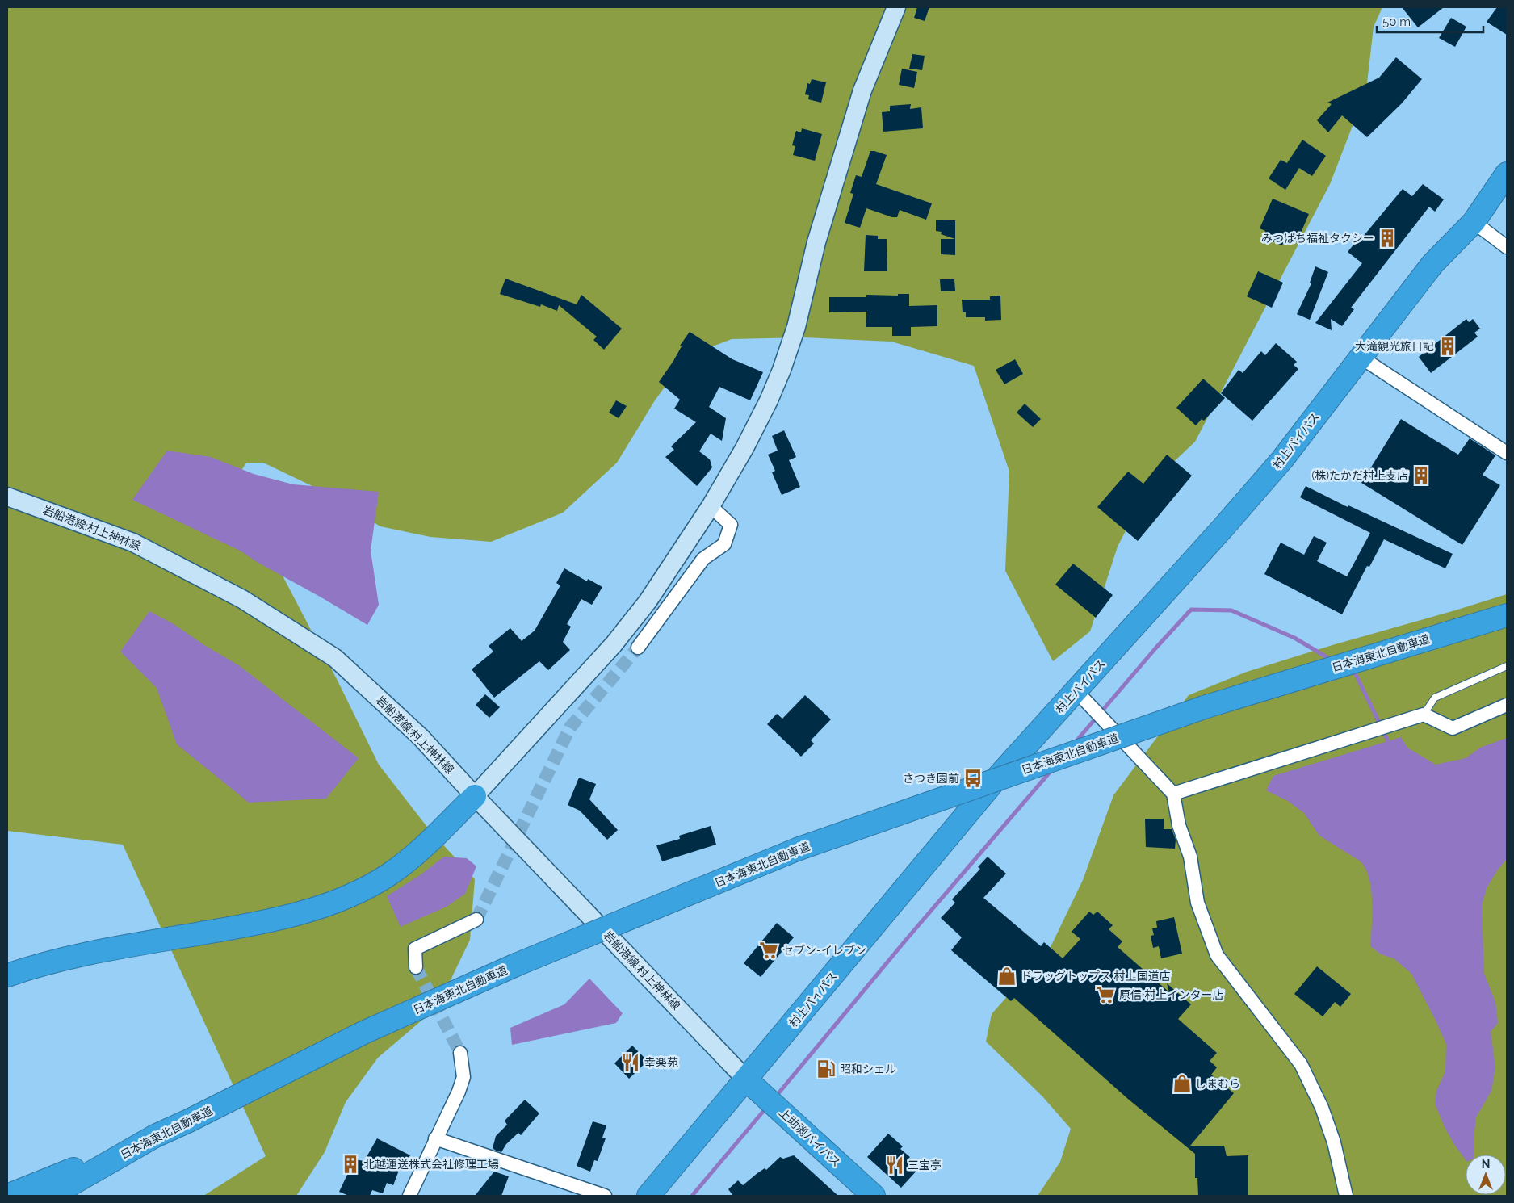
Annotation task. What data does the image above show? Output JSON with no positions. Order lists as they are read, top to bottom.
{
  "streets": {
    "highway": ["村上バイパス", "日本海東北自動車道", "上助渕バイパス"],
    "main road": ["岩船港線;村上神林線"]
  },
  "crossings": [
    ["村上バイパス", "岩船港線;村上神林線"],
    ["村上バイパス", "上助渕バイパス"],
    ["岩船港線;村上神林線", "上助渕バイパス"]
  ],
  "places": {
    "building": [
      "みつばち福祉タクシー",
      "大滝観光旅日記",
      "(株)たかだ村上支店",
      "北越運送株式会社修理工場"
    ],
    "bus stop": ["さつき園前"],
    "supermarket": ["セブン-イレブン", "原信 村上インター店"],
    "shop": ["ドラッグトップス 村上国道店", "しまむら"],
    "restaurant": ["幸楽苑", "三宝亭"],
    "fuel station": ["昭和シェル"]
  },
  "scale_bar": "50 m",
  "north": "top"
}
